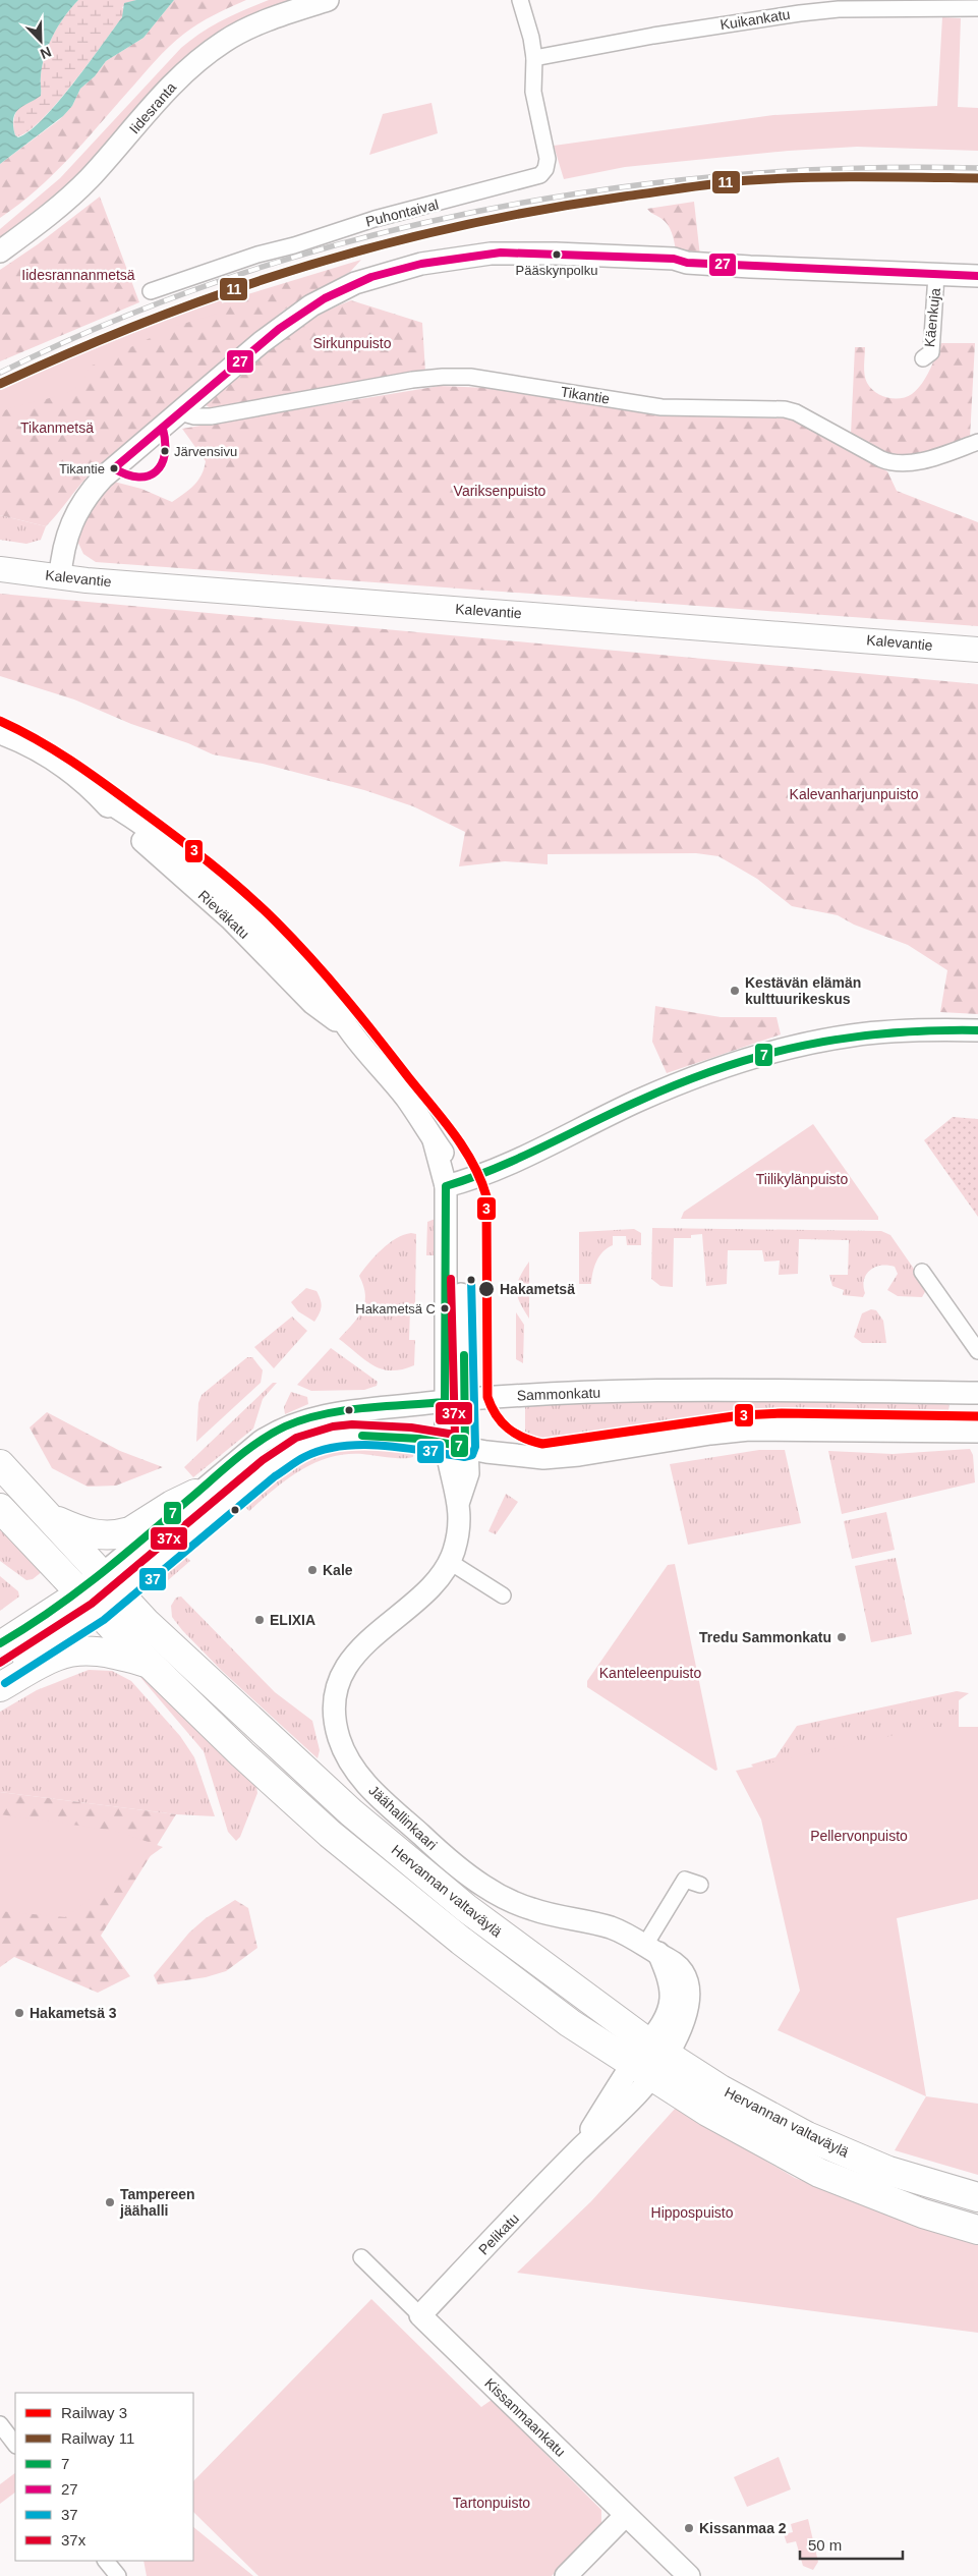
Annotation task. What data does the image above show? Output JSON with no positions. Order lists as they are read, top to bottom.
{
  "streets": {
    "highway": ["Hervannan valtaväylä"],
    "main road": ["Kalevantie"],
    "street": [
      "Kuikankatu",
      "Iidesranta",
      "Puhontaival",
      "Käenkuja",
      "Tikantie",
      "Rieväkatu",
      "Sammonkatu",
      "Jäähallinkaari",
      "Pelikatu",
      "Kissanmaankatu"
    ]
  },
  "crossings": [
    ["Kuikankatu", "Puhontaival"],
    ["Rieväkatu", "Sammonkatu"],
    ["Rieväkatu", "Jäähallinkaari"],
    ["Sammonkatu", "Hervannan valtaväylä"],
    ["Jäähallinkaari", "Hervannan valtaväylä"],
    ["Jäähallinkaari", "Pelikatu"],
    ["Hervannan valtaväylä", "Pelikatu"],
    ["Pelikatu", "Kissanmaankatu"]
  ],
  "parks": [
    "Iidesrannanmetsä",
    "Sirkunpuisto",
    "Tikanmetsä",
    "Variksenpuisto",
    "Kalevanharjunpuisto",
    "Tiilikylänpuisto",
    "Kanteleenpuisto",
    "Pellervonpuisto",
    "Hippospuisto",
    "Tartonpuisto"
  ],
  "places": [
    "Pääskynpolku",
    "Järvensivu",
    "Tikantie",
    "Kestävän elämän kulttuurikeskus",
    "Hakametsä",
    "Hakametsä C",
    "Kale",
    "ELIXIA",
    "Tredu Sammonkatu",
    "Hakametsä 3",
    "Tampereen jäähalli",
    "Kissanmaa 2"
  ],
  "lines": [
    "rail line 11",
    "transit line 27",
    "rail line 3",
    "transit line 7",
    "transit line 37",
    "transit line 37x"
  ],
  "legend": [
    "Railway 3",
    "Railway 11",
    "7",
    "27",
    "37",
    "37x"
  ],
  "scale_bar": "50 m",
  "north": "bottom right"
}
